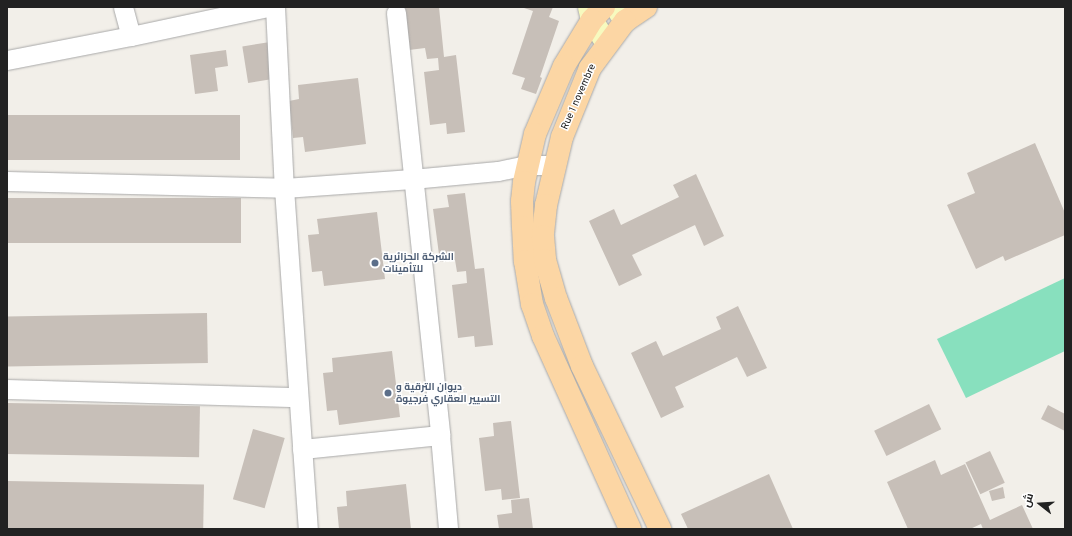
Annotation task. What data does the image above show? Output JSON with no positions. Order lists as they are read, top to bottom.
{
  "streets": {
    "main road": ["Rue 1 novembre"]
  },
  "places": ["الشركة الجزائرية للتأمينات", "ديوان الترقية و التسيير العقاري فرجيوة"],
  "north": "left"
}
